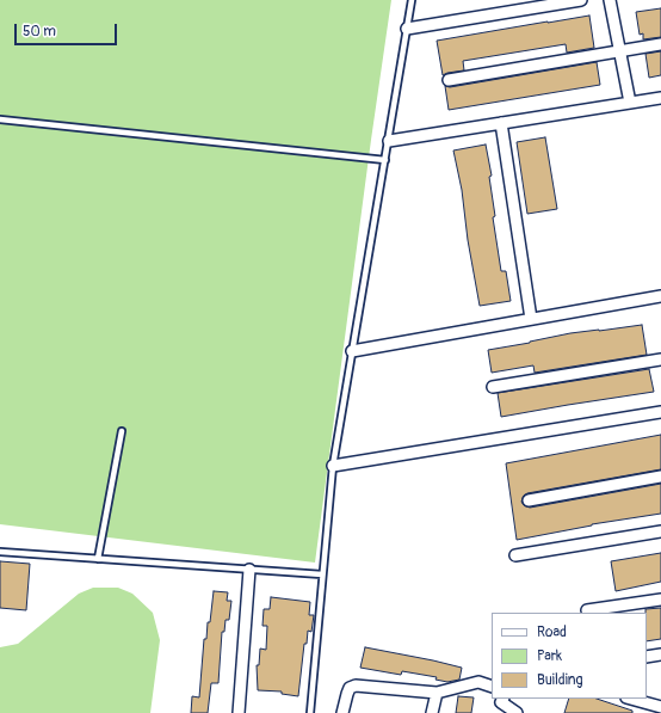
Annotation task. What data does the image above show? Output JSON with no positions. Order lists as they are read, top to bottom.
{
  "legend": ["Road", "Park", "Building"],
  "scale_bar": "50 m"
}
